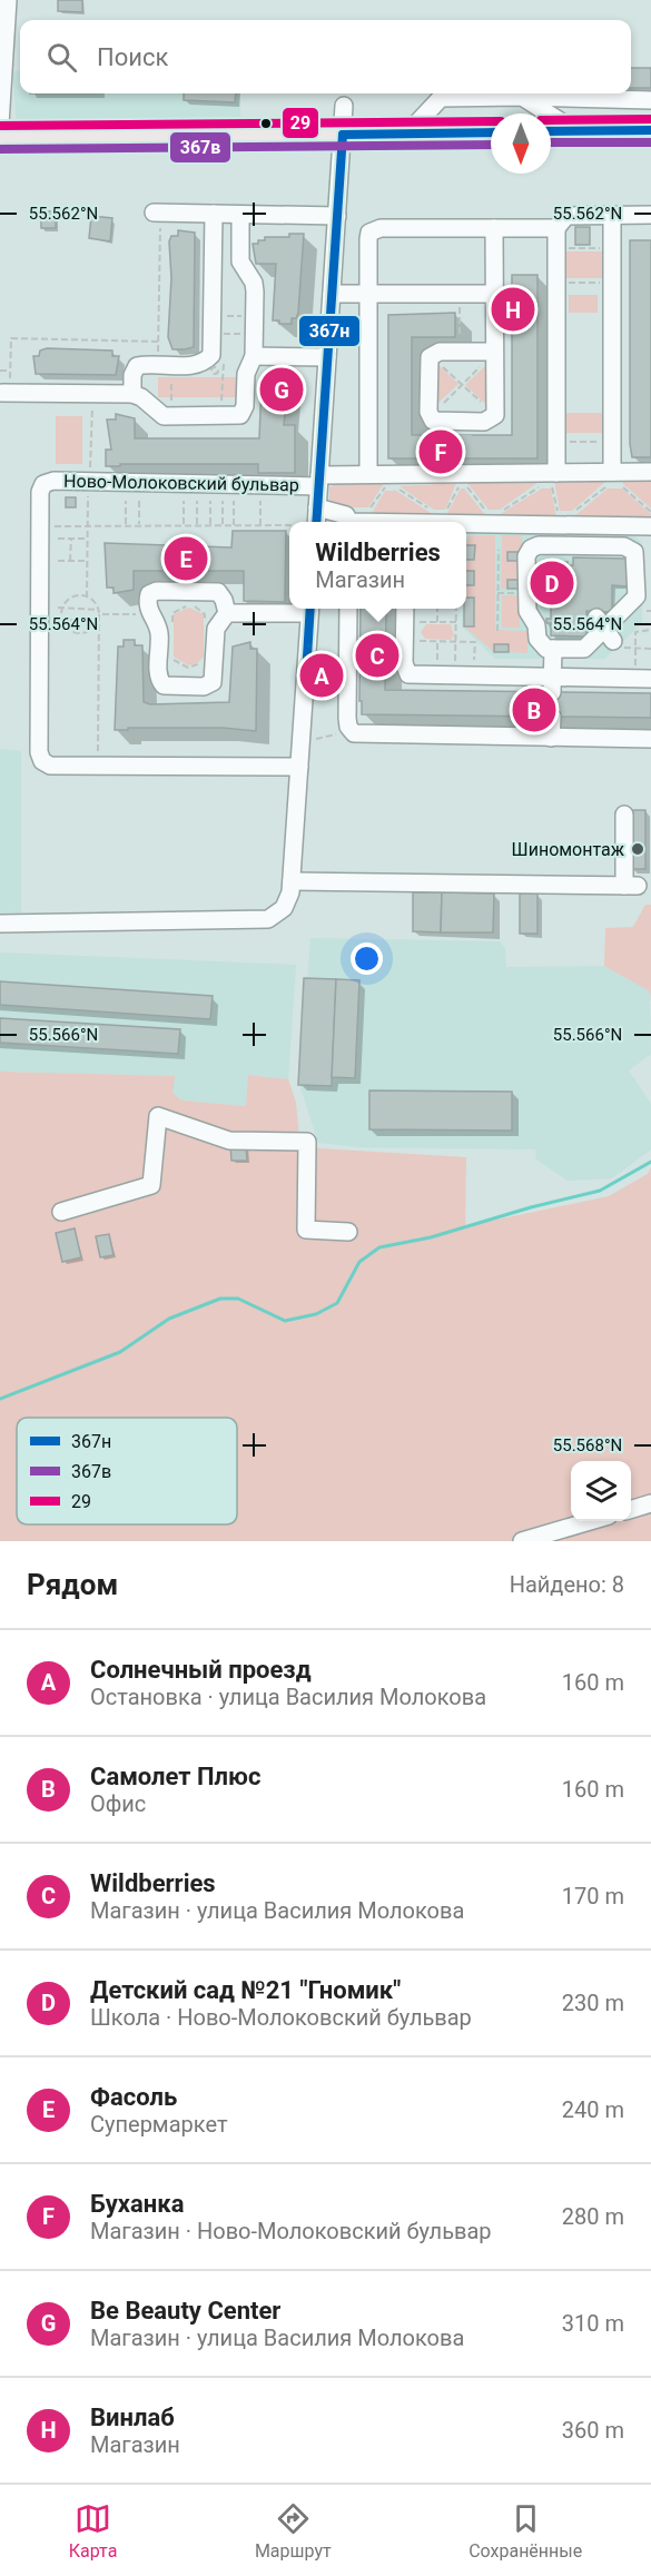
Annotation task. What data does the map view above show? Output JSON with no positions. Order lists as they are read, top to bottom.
{
  "streets": {
    "street": ["Ново-Молоковский бульвар"]
  },
  "places": ["Шиномонтаж"],
  "lines": ["transit line 29", "transit line 367н", "transit line 367в"],
  "legend": ["367н", "367в", "29"],
  "north": "bottom",
  "page": {
    "search": "Поиск",
    "pins": [
      "H",
      "G",
      "F",
      "E",
      "D",
      "C",
      "A",
      "B"
    ],
    "popup": ["Wildberries", "Магазин"],
    "heading": ["Рядом", "Найдено: 8"],
    "list": [
      {
        "mark": "A",
        "name": "Солнечный проезд",
        "note": "Остановка · улица Василия Молокова",
        "value": "160 m"
      },
      {
        "mark": "B",
        "name": "Самолет Плюс",
        "note": "Офис",
        "value": "160 m"
      },
      {
        "mark": "C",
        "name": "Wildberries",
        "note": "Магазин · улица Василия Молокова",
        "value": "170 m"
      },
      {
        "mark": "D",
        "name": "Детский сад №21 \"Гномик\"",
        "note": "Школа · Ново-Молоковский бульвар",
        "value": "230 m"
      },
      {
        "mark": "E",
        "name": "Фасоль",
        "note": "Супермаркет",
        "value": "240 m"
      },
      {
        "mark": "F",
        "name": "Буханка",
        "note": "Магазин · Ново-Молоковский бульвар",
        "value": "280 m"
      },
      {
        "mark": "G",
        "name": "Be Beauty Center",
        "note": "Магазин · улица Василия Молокова",
        "value": "310 m"
      },
      {
        "mark": "H",
        "name": "Винлаб",
        "note": "Магазин",
        "value": "360 m"
      }
    ],
    "nav": ["Карта", "Маршрут", "Сохранённые"]
  },
  "coordinates": [
    "55.562°N",
    "55.564°N",
    "55.566°N",
    "55.568°N"
  ]
}
